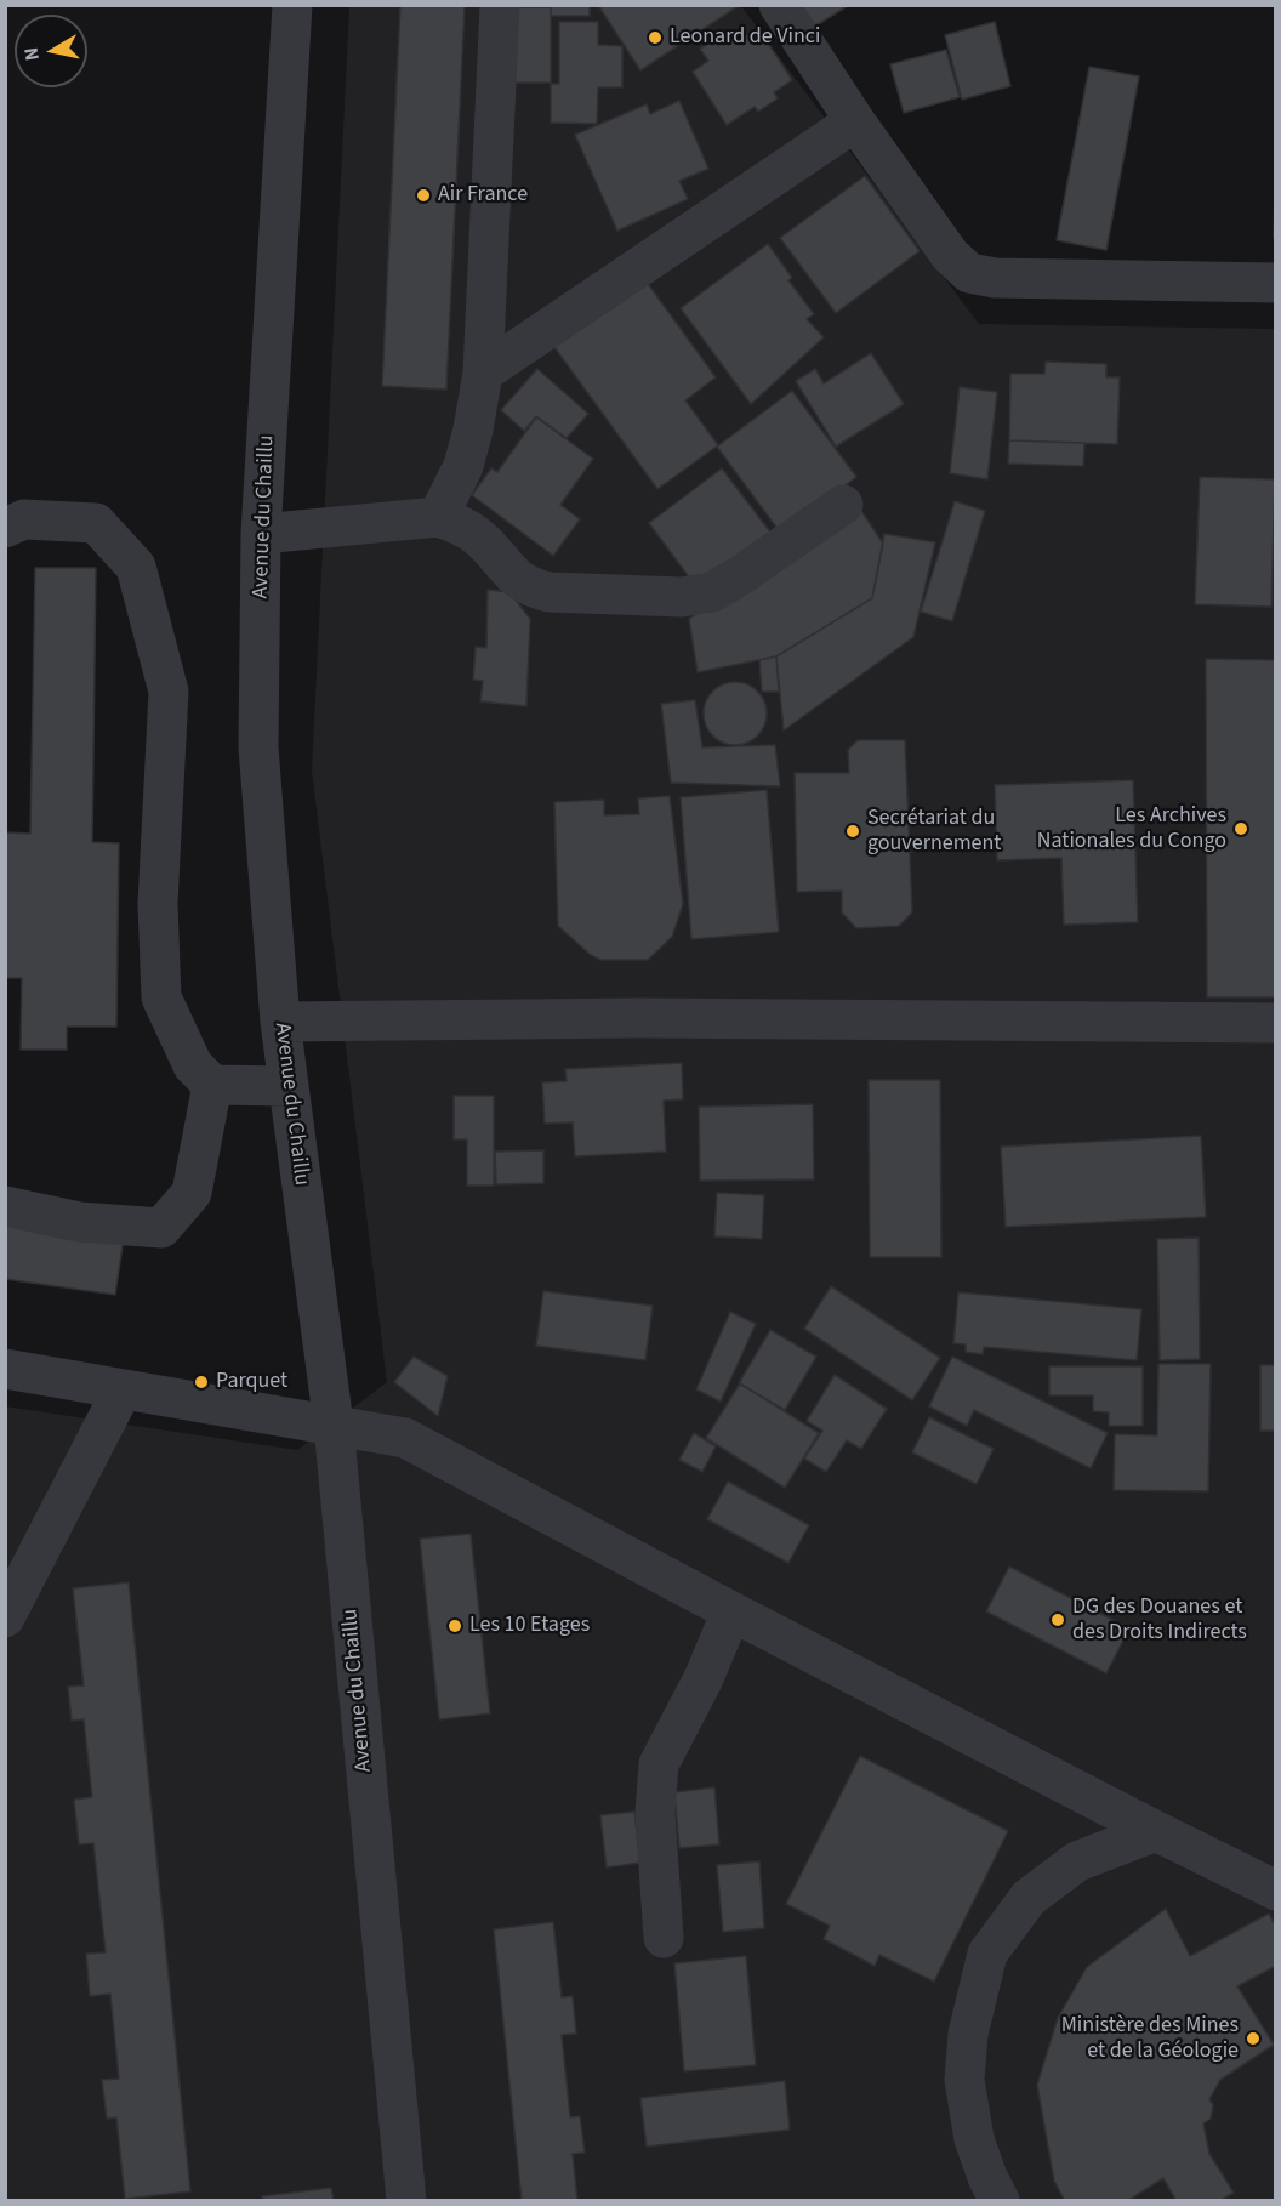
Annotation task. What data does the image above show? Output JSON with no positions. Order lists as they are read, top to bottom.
{
  "streets": {
    "street": ["Avenue du Chaillu"]
  },
  "places": [
    "Leonard de Vinci",
    "Air France",
    "Les Archives Nationales du Congo",
    "Secrétariat du gouvernement",
    "Parquet",
    "DG des Douanes et des Droits Indirects",
    "Les 10 Etages",
    "Ministère des Mines et de la Géologie"
  ],
  "north": "left"
}
